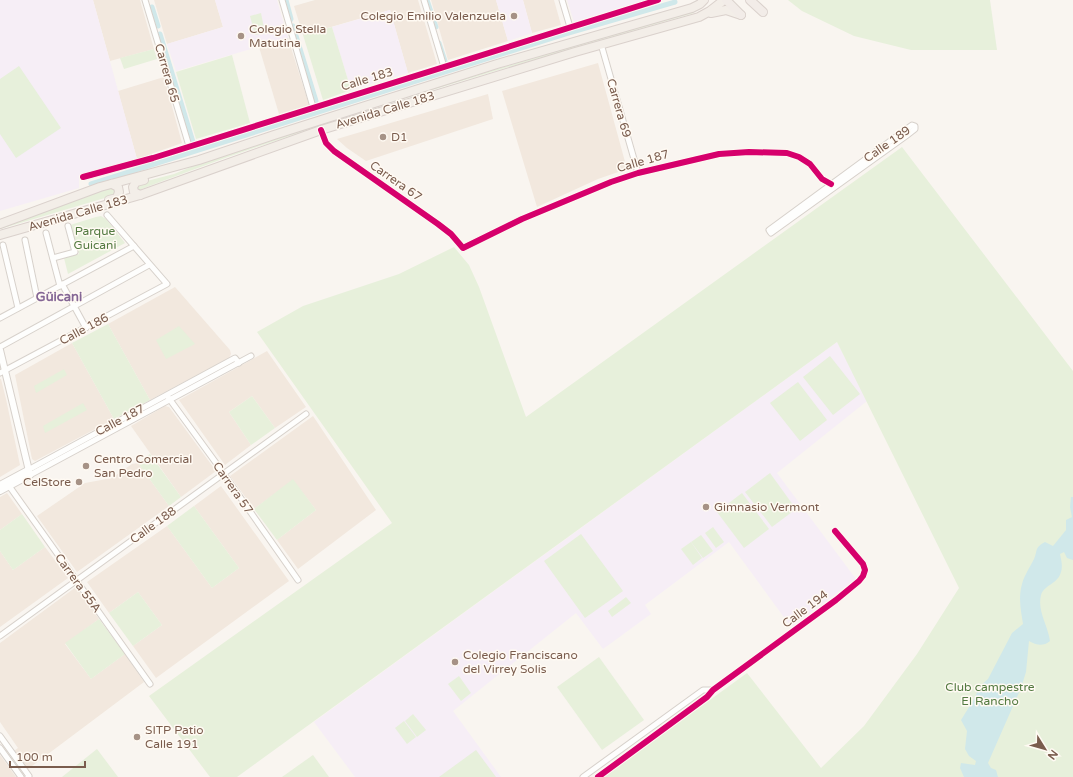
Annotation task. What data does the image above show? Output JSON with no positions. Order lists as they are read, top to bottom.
{
  "streets": {
    "main road": ["Avenida Calle 183"],
    "street": [
      "Carrera 65",
      "Calle 183",
      "Carrera 69",
      "Calle 189",
      "Calle 187",
      "Carrera 67",
      "Calle 186",
      "Carrera 57",
      "Calle 188",
      "Carrera 55A",
      "Calle 194"
    ]
  },
  "crossings": [
    ["Carrera 65", "Calle 183"],
    ["Carrera 69", "Avenida Calle 183"],
    ["Carrera 69", "Calle 187"],
    ["Avenida Calle 183", "Carrera 67"],
    ["Calle 189", "Calle 187"],
    ["Calle 187", "Carrera 67"],
    ["Calle 187", "Carrera 57"],
    ["Calle 187", "Carrera 55A"],
    ["Carrera 57", "Calle 188"],
    ["Calle 188", "Carrera 55A"]
  ],
  "districts": ["Güicani"],
  "parks": ["Parque Guicani", "Club campestre El Rancho"],
  "places": [
    "Colegio Emilio Valenzuela",
    "Colegio Stella Matutina",
    "D1",
    "Centro Comercial San Pedro",
    "CelStore",
    "Gimnasio Vermont",
    "Colegio Franciscano del Virrey Solis",
    "SITP Patio Calle 191"
  ],
  "scale_bar": "100 m",
  "north": "bottom right"
}
